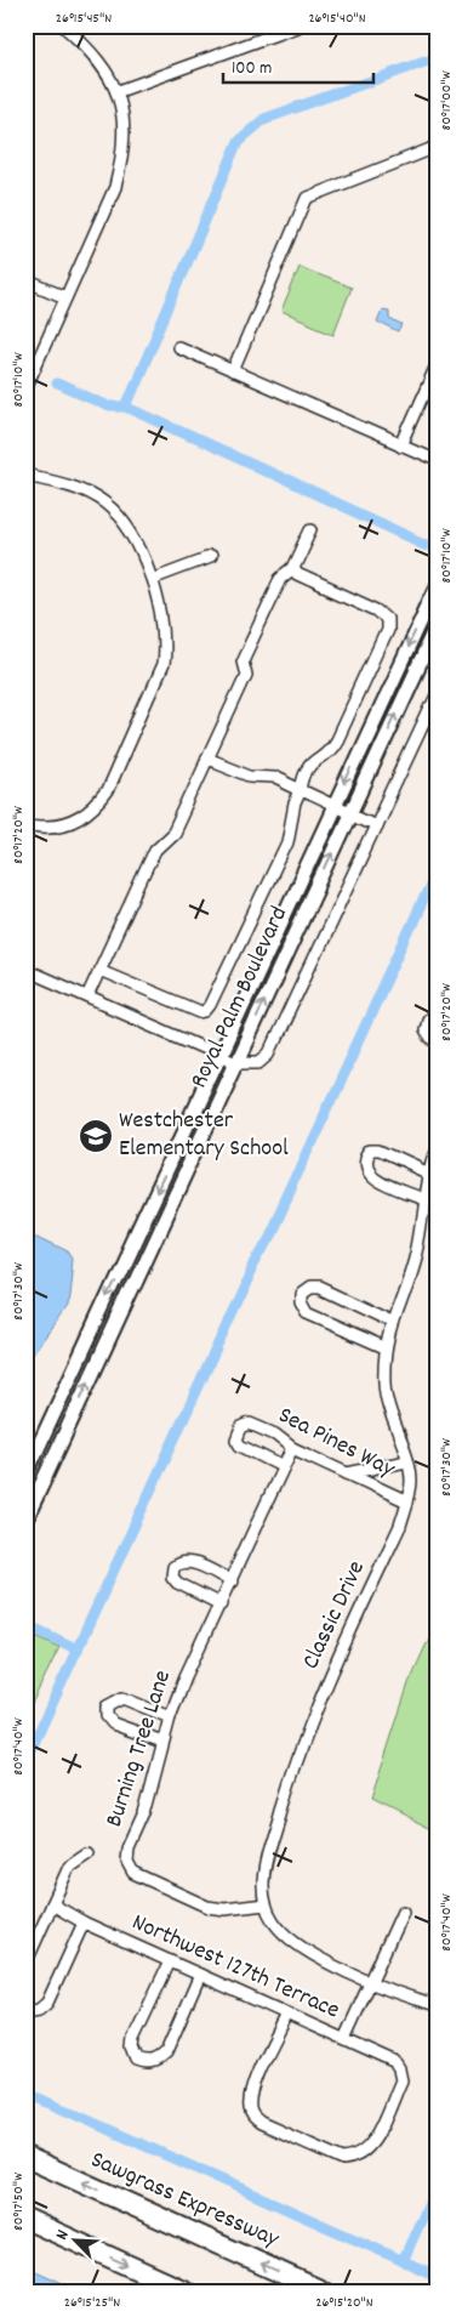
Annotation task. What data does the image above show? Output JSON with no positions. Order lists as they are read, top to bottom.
{
  "streets": {
    "highway": ["Sawgrass Expressway"],
    "street": [
      "Royal Palm Boulevard",
      "Sea Pines Way",
      "Classic Drive",
      "Burning Tree Lane",
      "Northwest 127th Terrace"
    ]
  },
  "crossings": [
    ["Sea Pines Way", "Classic Drive"],
    ["Sea Pines Way", "Burning Tree Lane"],
    ["Classic Drive", "Burning Tree Lane"]
  ],
  "places": {
    "school or university": ["Westchester Elementary School"]
  },
  "scale_bar": "100 m",
  "north": "top left",
  "coordinates": [
    "26°15'45\"N",
    "26°15'40\"N",
    "80°17'00\"W",
    "80°17'10\"W",
    "80°17'20\"W",
    "80°17'30\"W",
    "80°17'40\"W",
    "80°17'50\"W",
    "26°15'25\"N",
    "26°15'20\"N"
  ]
}
